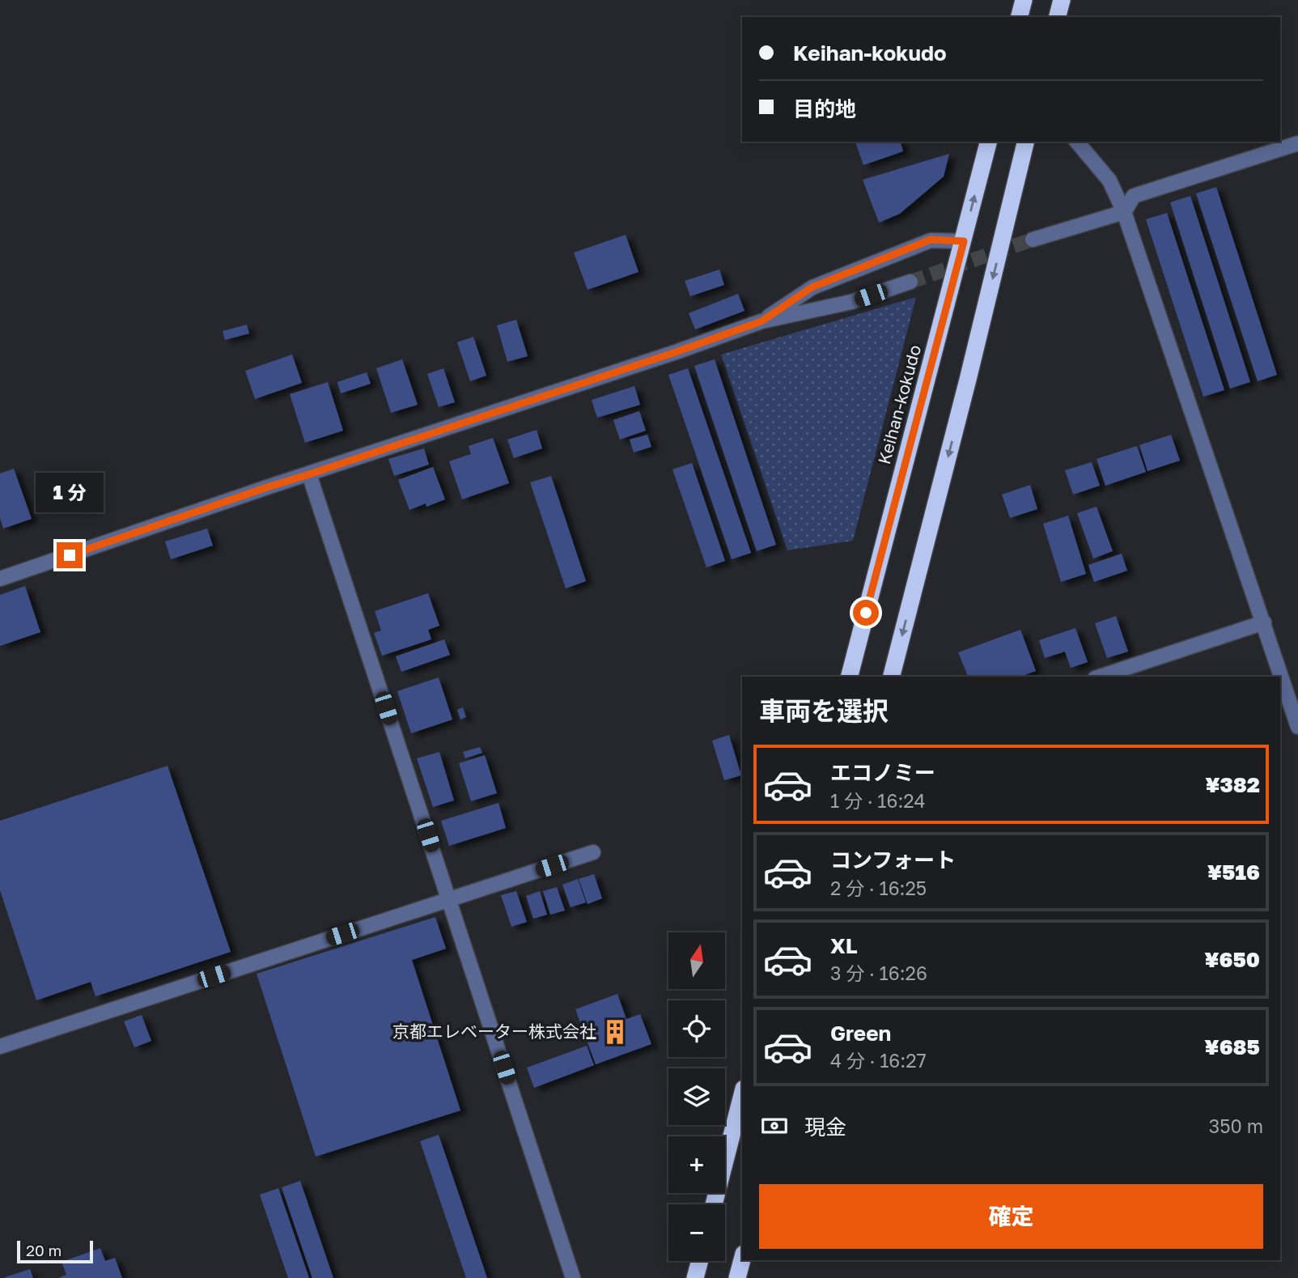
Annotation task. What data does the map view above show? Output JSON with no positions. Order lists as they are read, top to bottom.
{
  "streets": {
    "highway": ["Keihan-kokudo"]
  },
  "places": {
    "building": ["京都エレベーター株式会社"]
  },
  "scale_bar": "20 m",
  "north": "top",
  "page": {
    "banner": ["Keihan-kokudo", "目的地"],
    "bubble": "1 分",
    "heading": "車両を選択",
    "list": [
      {
        "name": "エコノミー",
        "note": "1 分 · 16:24",
        "value": "¥382"
      },
      {
        "name": "コンフォート",
        "note": "2 分 · 16:25",
        "value": "¥516"
      },
      {
        "name": "XL",
        "note": "3 分 · 16:26",
        "value": "¥650"
      },
      {
        "name": "Green",
        "note": "4 分 · 16:27",
        "value": "¥685"
      }
    ],
    "map_buttons": ["+", "−"],
    "pay": ["現金", "350 m"],
    "buttons": "確定",
    "scale": "20 m"
  }
}
